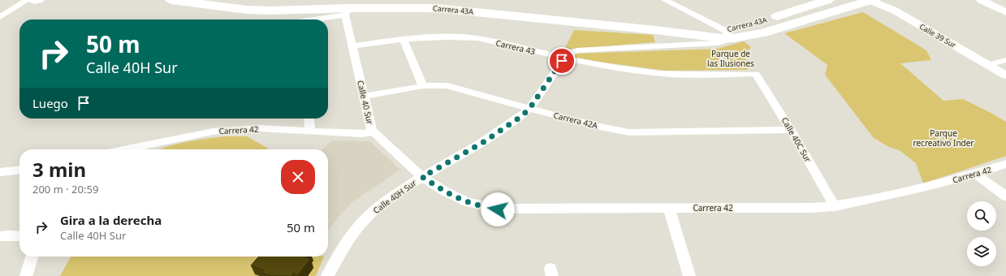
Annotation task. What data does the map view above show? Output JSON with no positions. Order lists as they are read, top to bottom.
{
  "streets": {
    "main road": ["Carrera 43A"],
    "street": [
      "Calle 39 Sur",
      "Carrera 43",
      "Calle 40 Sur",
      "Carrera 42A",
      "Carrera 42",
      "Calle 40C Sur",
      "Calle 40H Sur"
    ]
  },
  "crossings": [
    ["Carrera 43A", "Calle 39 Sur"],
    ["Carrera 43A", "Carrera 43"],
    ["Carrera 43A", "Calle 40 Sur"],
    ["Carrera 43A", "Calle 40H Sur"],
    ["Carrera 43", "Calle 40 Sur"],
    ["Carrera 43", "Calle 40C Sur"],
    ["Carrera 43", "Calle 40H Sur"],
    ["Calle 40 Sur", "Carrera 42A"],
    ["Calle 40 Sur", "Carrera 42"],
    ["Calle 40 Sur", "Calle 40H Sur"],
    ["Carrera 42A", "Calle 40C Sur"],
    ["Carrera 42A", "Calle 40H Sur"],
    ["Carrera 42", "Calle 40C Sur"],
    ["Carrera 42", "Calle 40H Sur"]
  ],
  "parks": ["Parque de las Ilusiones", "Parque recreativo Inder"],
  "page": {
    "turn": ["50 m", "Calle 40H Sur"],
    "then": "Luego",
    "heading": ["3 min", "200 m · 20:59"],
    "list": [
      {
        "name": "Gira a la derecha",
        "note": "Calle 40H Sur",
        "value": "50 m"
      }
    ]
  }
}
